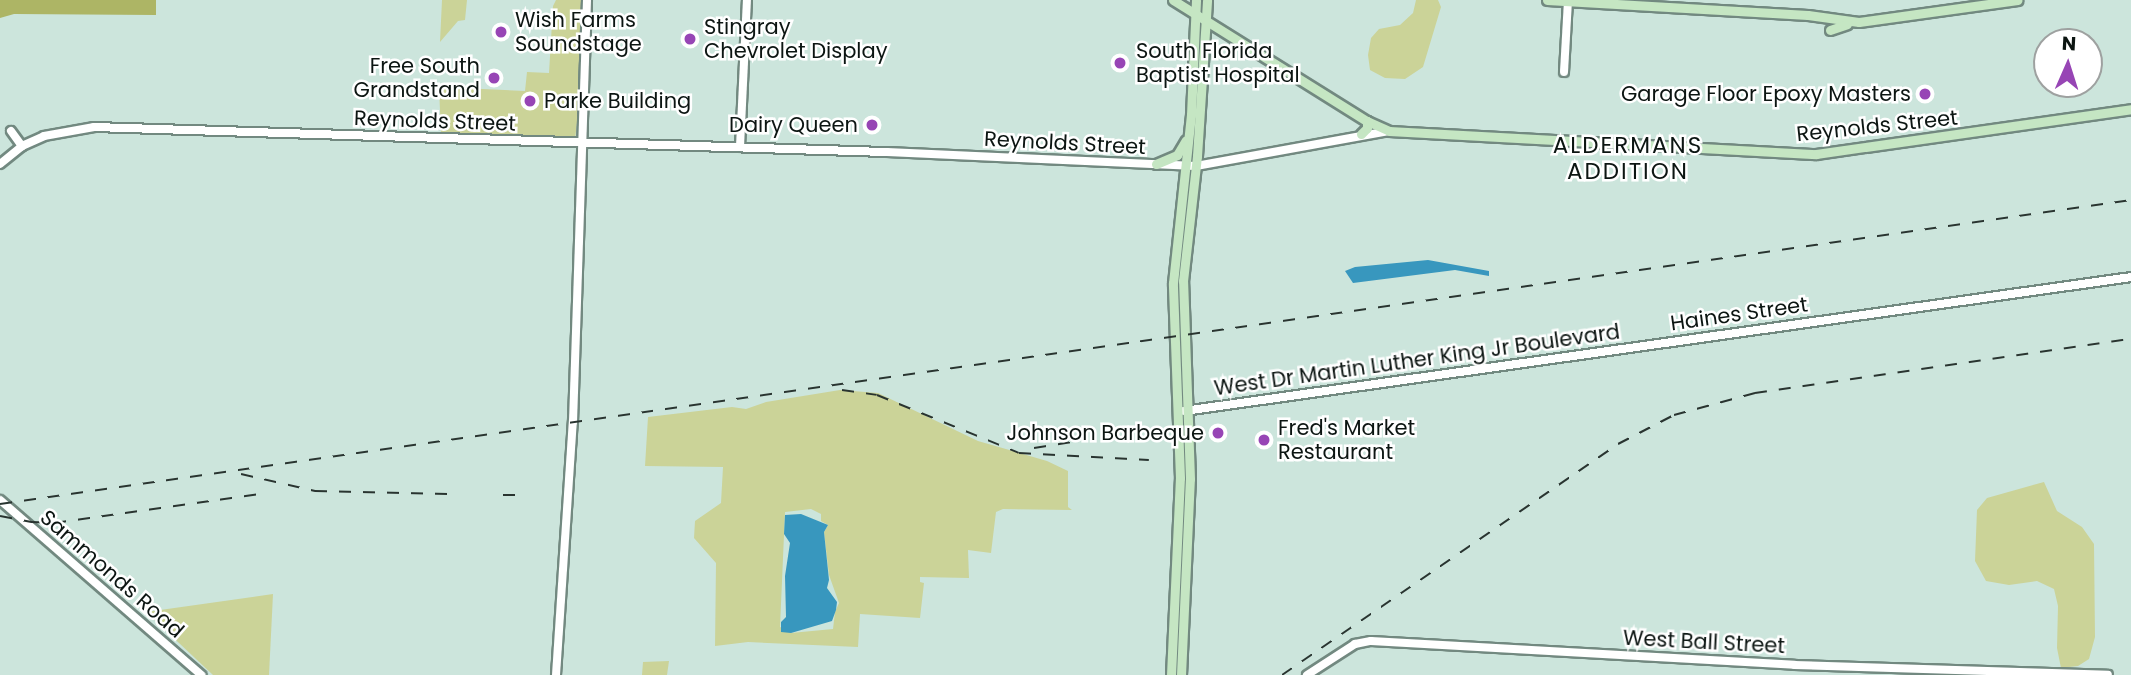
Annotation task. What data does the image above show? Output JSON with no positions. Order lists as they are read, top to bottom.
{
  "streets": {
    "main road": ["Reynolds Street"],
    "street": [
      "Haines Street",
      "West Dr Martin Luther King Jr Boulevard",
      "Sammonds Road",
      "West Ball Street"
    ]
  },
  "crossings": [
    ["Haines Street", "West Dr Martin Luther King Jr Boulevard"]
  ],
  "districts": ["ALDERMANS ADDITION"],
  "places": [
    "Wish Farms Soundstage",
    "Stingray Chevrolet Display",
    "South Florida Baptist Hospital",
    "Free South Grandstand",
    "Garage Floor Epoxy Masters",
    "Parke Building",
    "Dairy Queen",
    "Johnson Barbeque",
    "Fred's Market Restaurant"
  ],
  "north": "top"
}
